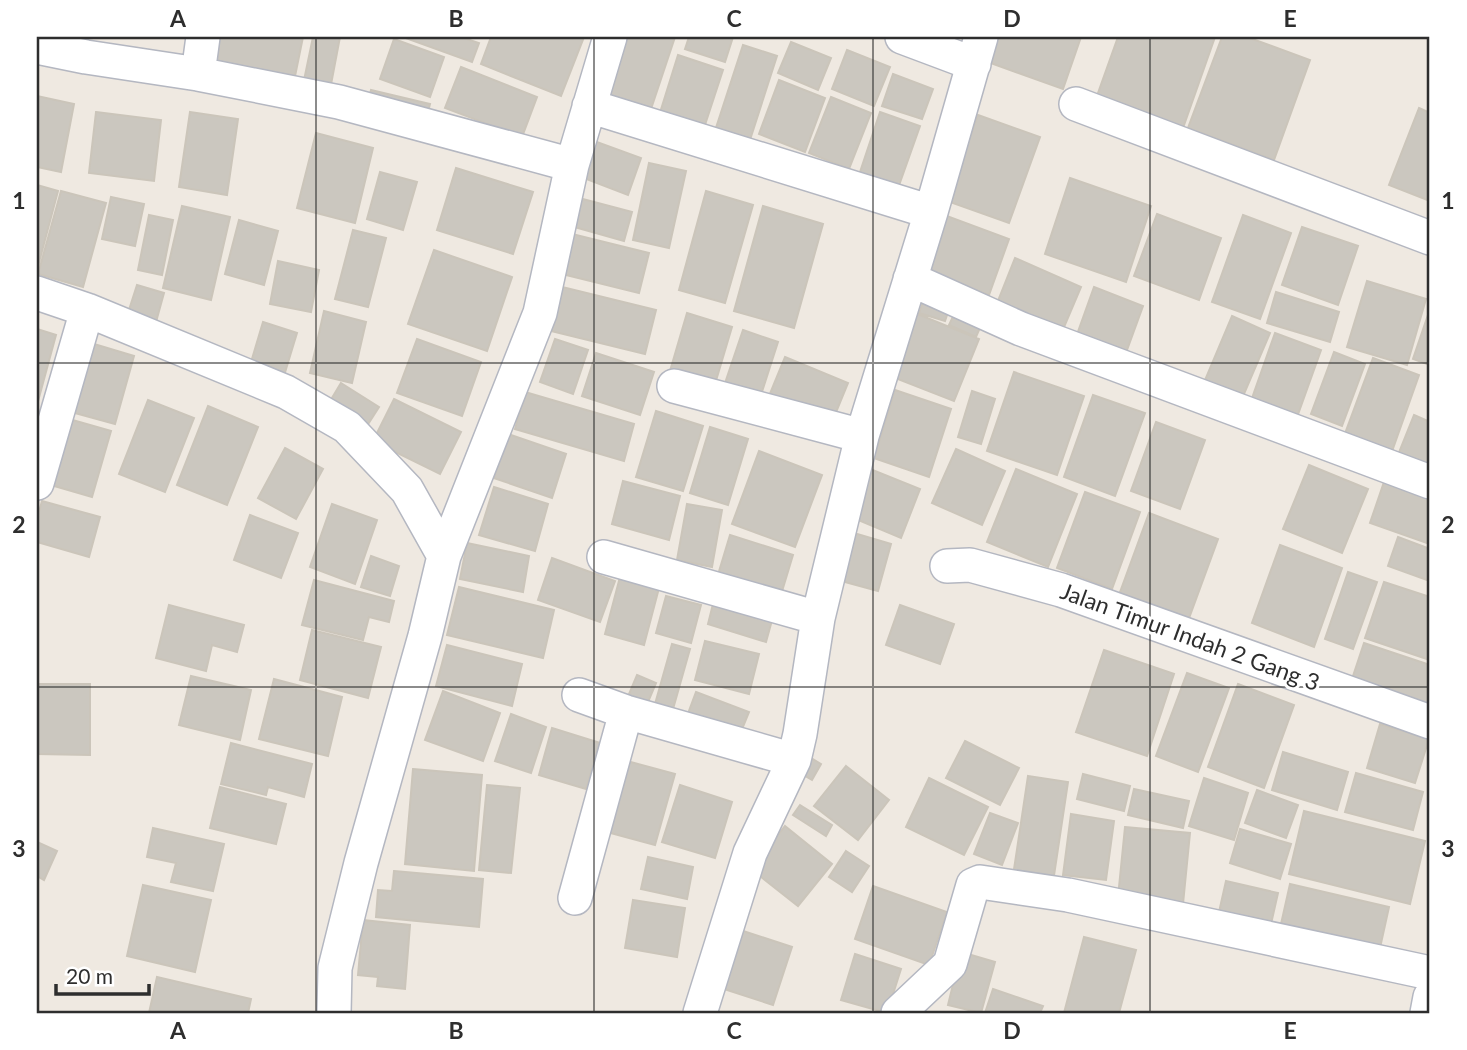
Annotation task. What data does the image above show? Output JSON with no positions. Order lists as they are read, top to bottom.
{
  "streets": {
    "street": ["Jalan Timur Indah 2 Gang 3"]
  },
  "scale_bar": "20 m",
  "grid": {
    "columns": [
      "A",
      "B",
      "C",
      "D",
      "E"
    ],
    "rows": ["1", "2", "3"]
  }
}
